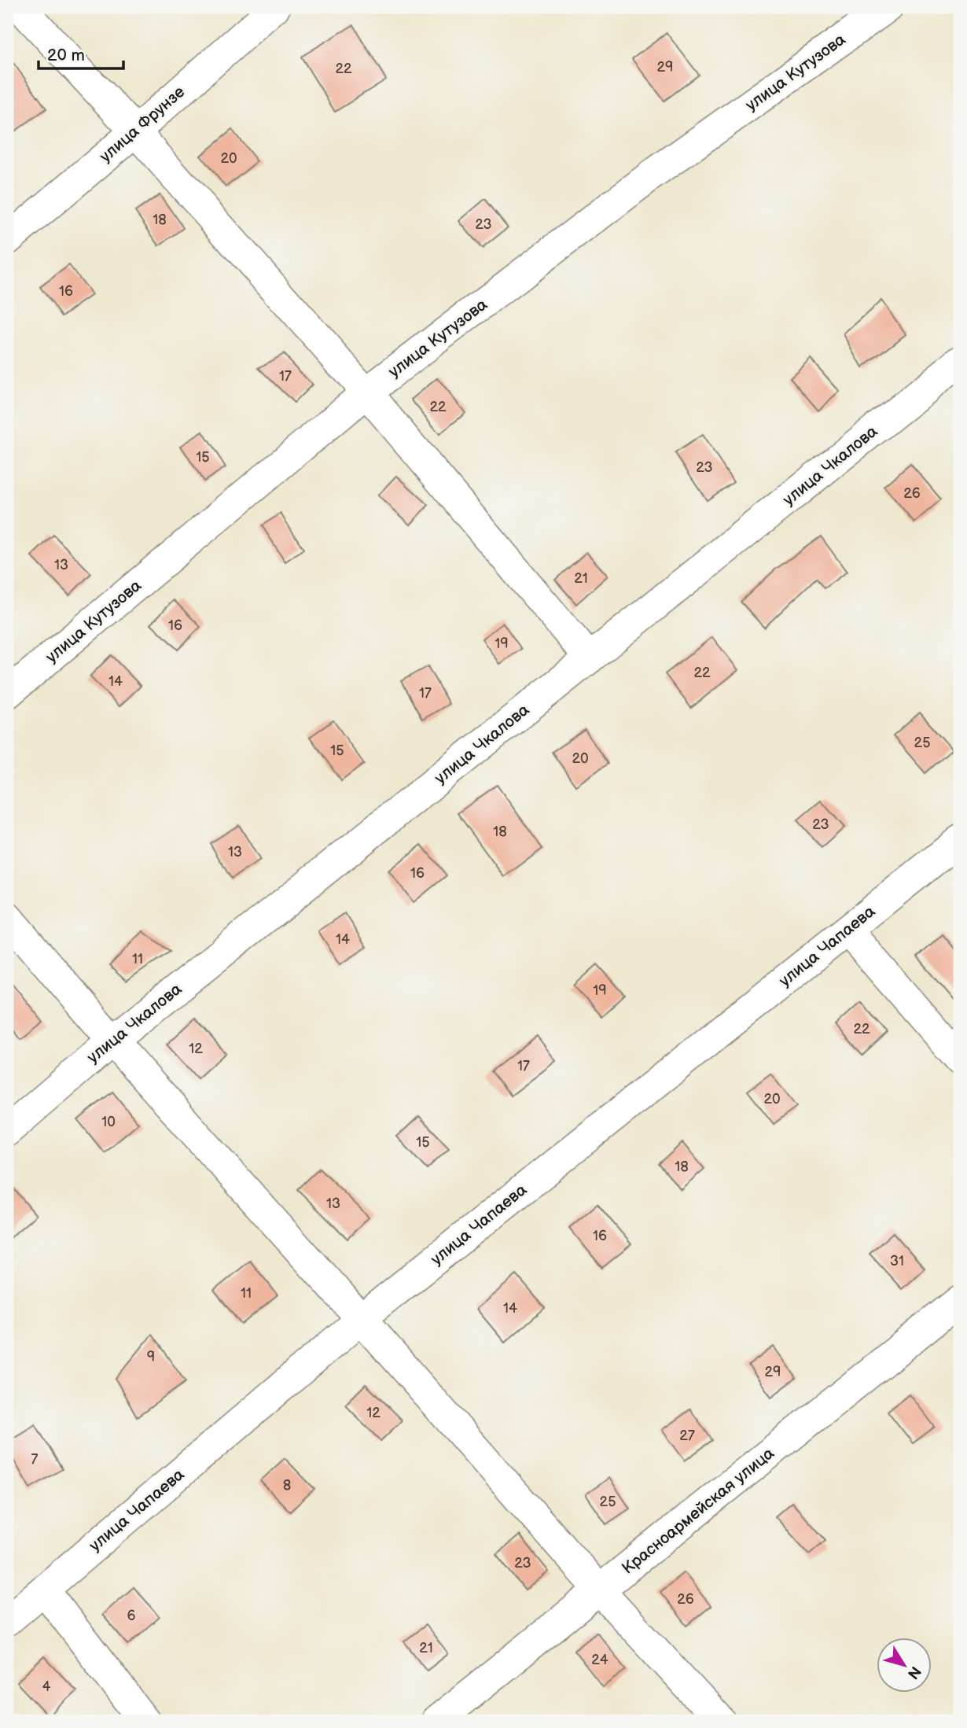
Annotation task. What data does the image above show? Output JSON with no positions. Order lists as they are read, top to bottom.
{
  "streets": {
    "street": [
      "улица Кутузова",
      "улица Фрунзе",
      "улица Чкалова",
      "улица Чапаева",
      "Красноармейская улица"
    ]
  },
  "house_numbers": [
    "29",
    "22",
    "20",
    "18",
    "23",
    "16",
    "17",
    "22",
    "15",
    "23",
    "26",
    "13",
    "21",
    "16",
    "19",
    "22",
    "14",
    "17",
    "25",
    "15",
    "20",
    "23",
    "18",
    "13",
    "16",
    "14",
    "11",
    "19",
    "22",
    "12",
    "17",
    "20",
    "10",
    "15",
    "18",
    "13",
    "16",
    "31",
    "11",
    "14",
    "9",
    "29",
    "12",
    "27",
    "7",
    "8",
    "25",
    "23",
    "26",
    "6",
    "21",
    "24",
    "4"
  ],
  "scale_bar": "20 m",
  "north": "bottom right"
}
